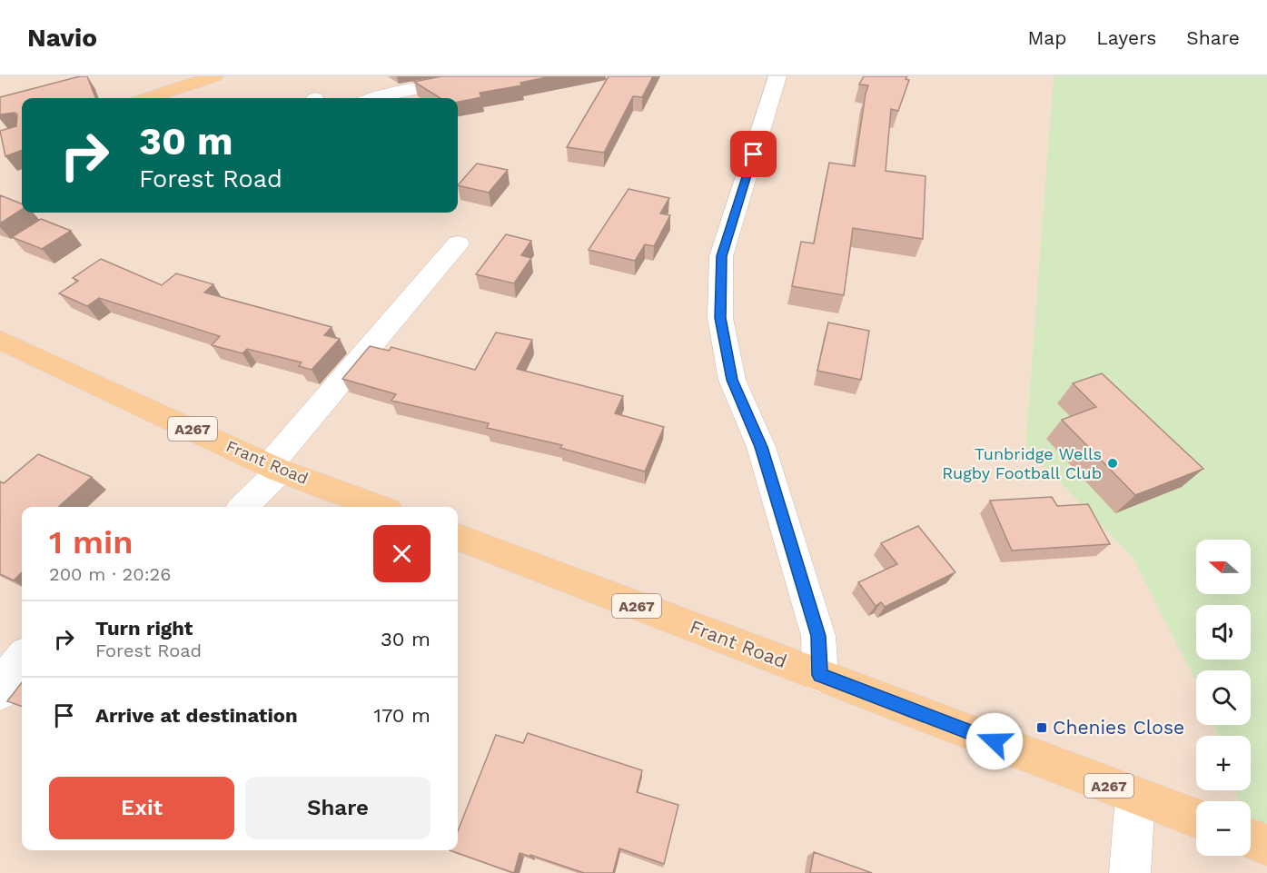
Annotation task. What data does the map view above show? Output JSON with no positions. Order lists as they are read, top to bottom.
{
  "streets": {
    "main road": ["A267", "Frant Road"]
  },
  "places": {
    "other": ["Tunbridge Wells Rugby Football Club"],
    "transit": ["Chenies Close"]
  },
  "north": "left",
  "page": {
    "header": "Navio",
    "nav": ["Map", "Layers", "Share"],
    "turn": ["30 m", "Forest Road"],
    "heading": ["1 min", "200 m · 20:26"],
    "map_buttons": ["+", "−"],
    "list": [
      {
        "name": "Turn right",
        "note": "Forest Road",
        "value": "30 m"
      },
      {
        "name": "Arrive at destination",
        "value": "170 m"
      }
    ],
    "buttons": ["Exit", "Share"]
  }
}
